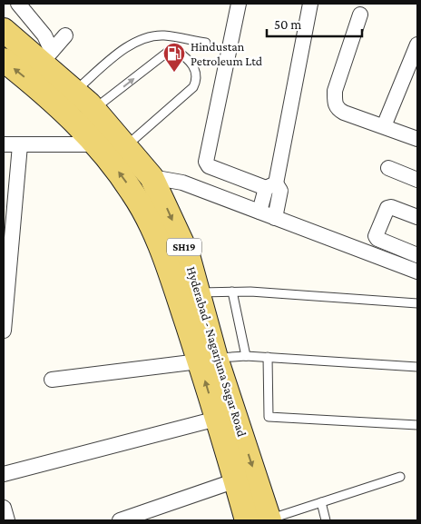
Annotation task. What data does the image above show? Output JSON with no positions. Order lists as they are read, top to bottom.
{
  "streets": {
    "main road": ["SH19", "Hyderabad - Nagarjuna Sagar Road"]
  },
  "places": {
    "fuel station": ["Hindustan Petroleum Ltd"]
  },
  "scale_bar": "50 m"
}
